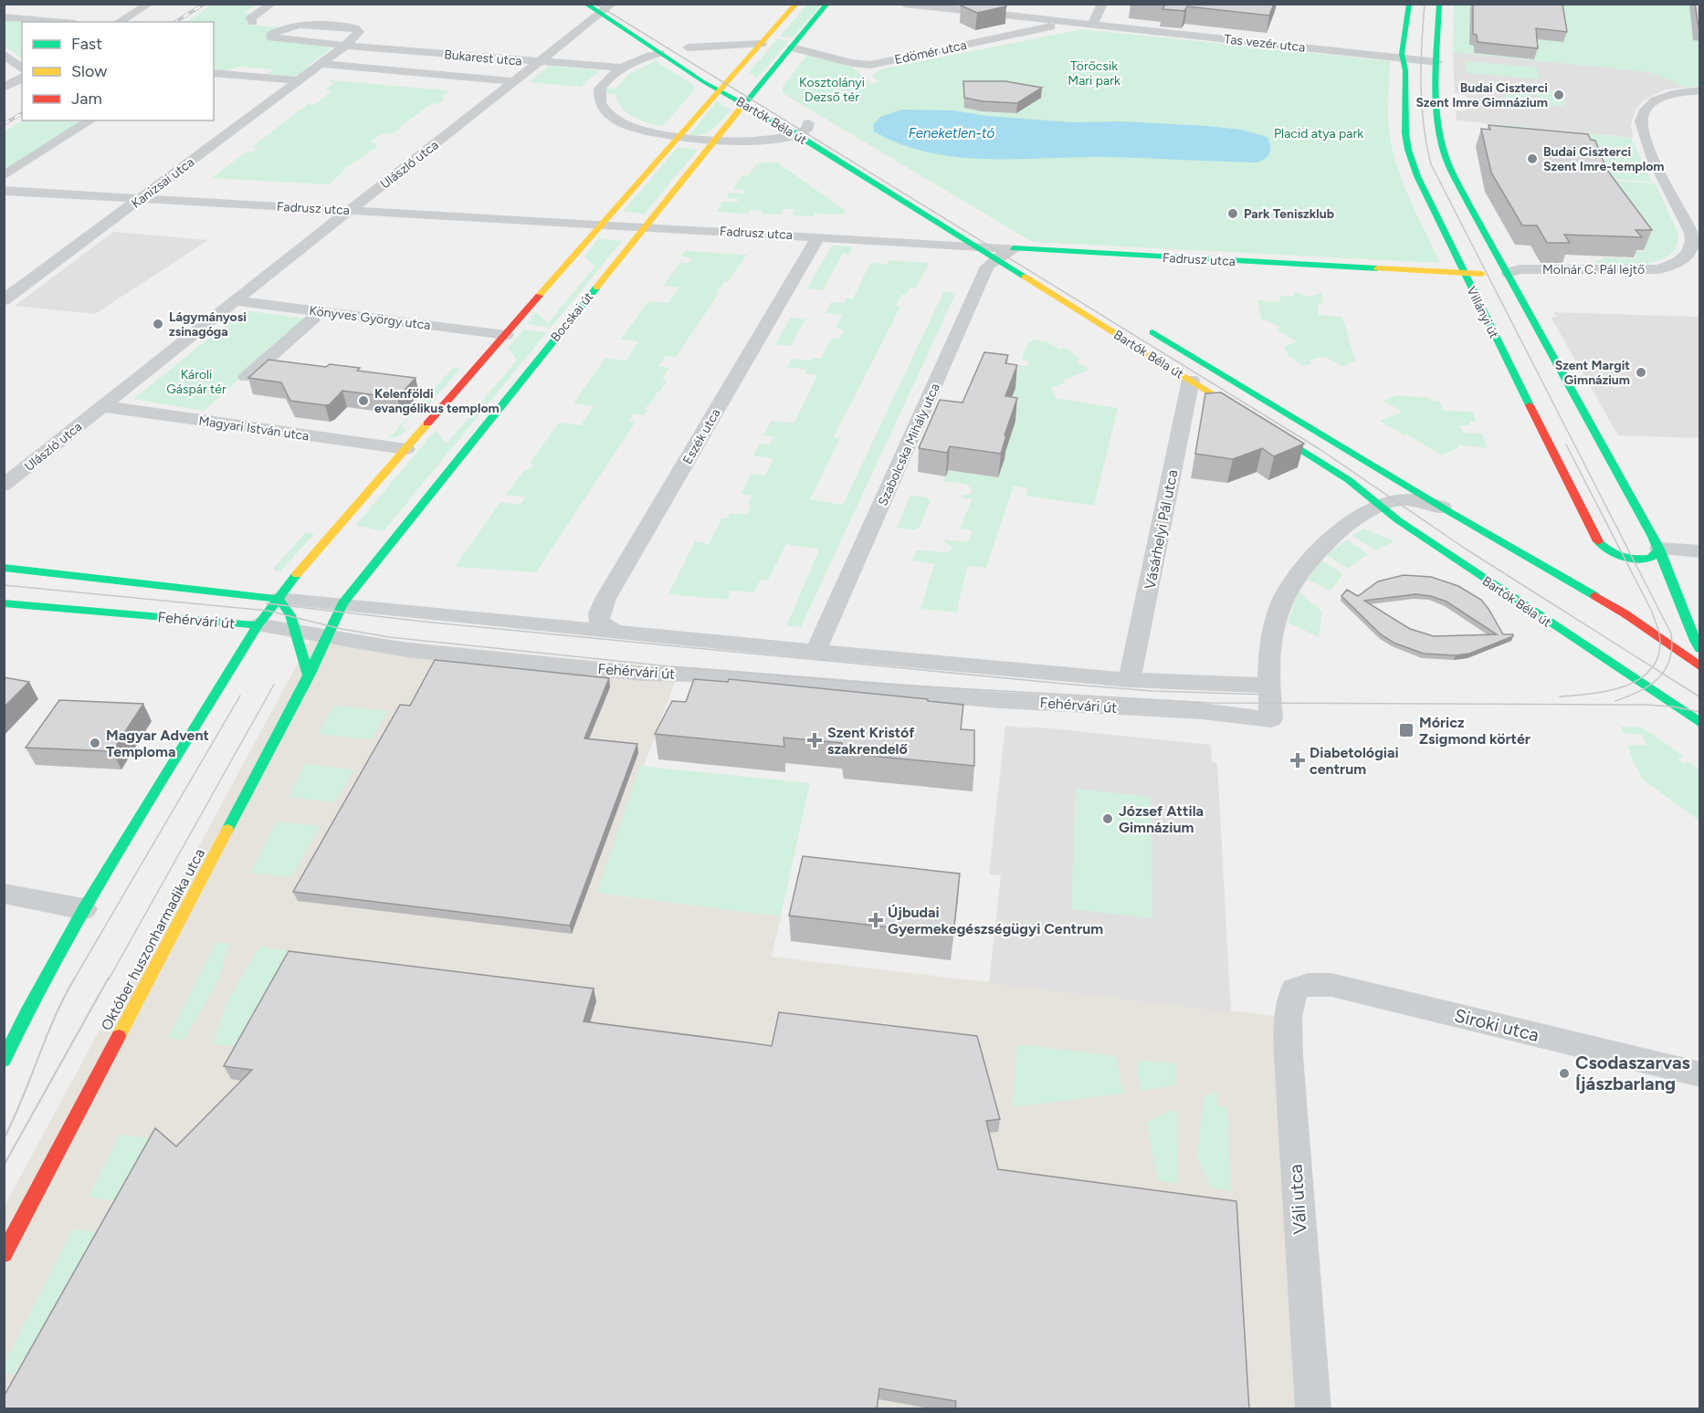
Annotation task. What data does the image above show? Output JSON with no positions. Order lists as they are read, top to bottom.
{
  "streets": {
    "main road": [
      "Bartók Béla út",
      "Fadrusz utca",
      "Villányi út",
      "Bocskai út",
      "Fehérvári út",
      "Október huszonharmadika utca"
    ],
    "street": [
      "Tas vezér utca",
      "Edömér utca",
      "Bukarest utca",
      "Ulászló utca",
      "Kanizsai utca",
      "Molnár C. Pál lejtő",
      "Könyves György utca",
      "Magyari István utca",
      "Eszék utca",
      "Szabolcska Mihály utca",
      "Vásárhelyi Pál utca",
      "Siroki utca",
      "Váli utca"
    ]
  },
  "crossings": [
    ["Tas vezér utca", "Edömér utca"],
    ["Tas vezér utca", "Villányi út"],
    ["Edömér utca", "Bocskai út"],
    ["Bukarest utca", "Ulászló utca"],
    ["Bukarest utca", "Kanizsai utca"],
    ["Bartók Béla út", "Ulászló utca"],
    ["Bartók Béla út", "Fadrusz utca"],
    ["Bartók Béla út", "Bocskai út"],
    ["Bartók Béla út", "Szabolcska Mihály utca"],
    ["Bartók Béla út", "Vásárhelyi Pál utca"],
    ["Ulászló utca", "Fadrusz utca"],
    ["Ulászló utca", "Könyves György utca"],
    ["Ulászló utca", "Magyari István utca"],
    ["Kanizsai utca", "Fadrusz utca"],
    ["Fadrusz utca", "Molnár C. Pál lejtő"],
    ["Fadrusz utca", "Villányi út"],
    ["Fadrusz utca", "Bocskai út"],
    ["Fadrusz utca", "Eszék utca"],
    ["Fadrusz utca", "Szabolcska Mihály utca"],
    ["Bocskai út", "Könyves György utca"],
    ["Bocskai út", "Magyari István utca"],
    ["Bocskai út", "Fehérvári út"],
    ["Bocskai út", "Október huszonharmadika utca"],
    ["Eszék utca", "Fehérvári út"],
    ["Szabolcska Mihály utca", "Fehérvári út"],
    ["Vásárhelyi Pál utca", "Fehérvári út"],
    ["Fehérvári út", "Október huszonharmadika utca"],
    ["Siroki utca", "Váli utca"]
  ],
  "water": ["Feneketlen-tó"],
  "parks": [
    "Törőcsik Mari park",
    "Kosztolányi Dezső tér",
    "Placid atya park",
    "Károli Gáspár tér"
  ],
  "places": {
    "other": [
      "Budai Ciszterci Szent Imre Gimnázium",
      "Budai Ciszterci Szent Imre-templom",
      "Park Teniszklub",
      "Lágymányosi zsinagóga",
      "Szent Margit Gimnázium",
      "Kelenföldi evangélikus templom",
      "Magyar Advent Temploma",
      "József Attila Gimnázium",
      "Csodaszarvas Íjászbarlang"
    ],
    "transit": ["Móricz Zsigmond körtér"],
    "health": ["Szent Kristóf szakrendelő", "Diabetológiai centrum", "Újbudai Gyermekegészségügyi Centrum"]
  },
  "legend": ["Fast", "Slow", "Jam"]
}
